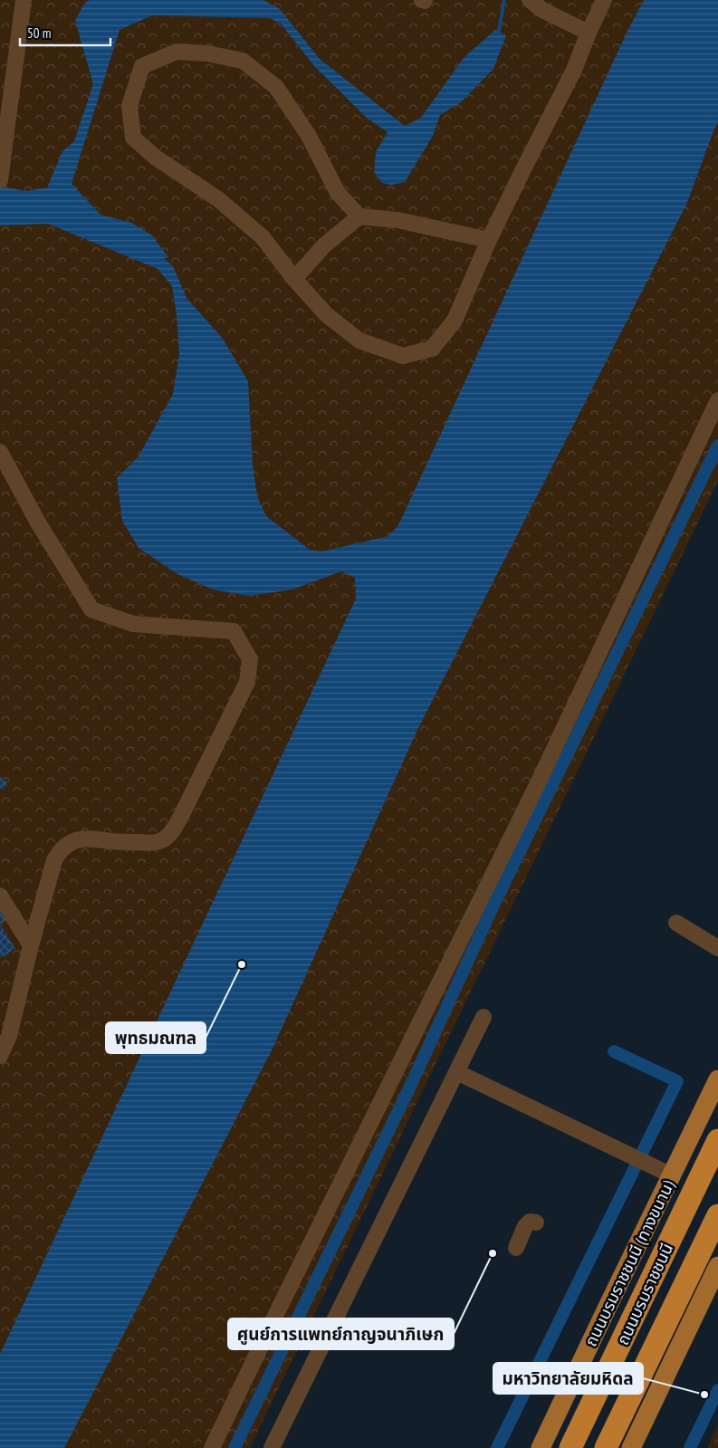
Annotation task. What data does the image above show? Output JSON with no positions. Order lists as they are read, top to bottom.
{
  "streets": {
    "highway": ["ถนนบรมราชชนนี"],
    "main road": ["ถนนบรมราชชนนี (ทางขนาน)"]
  },
  "places": ["พุทธมณฑล", "ศูนย์การแพทย์กาญจนาภิเษก", "มหาวิทยาลัยมหิดล"],
  "scale_bar": "50 m"
}
